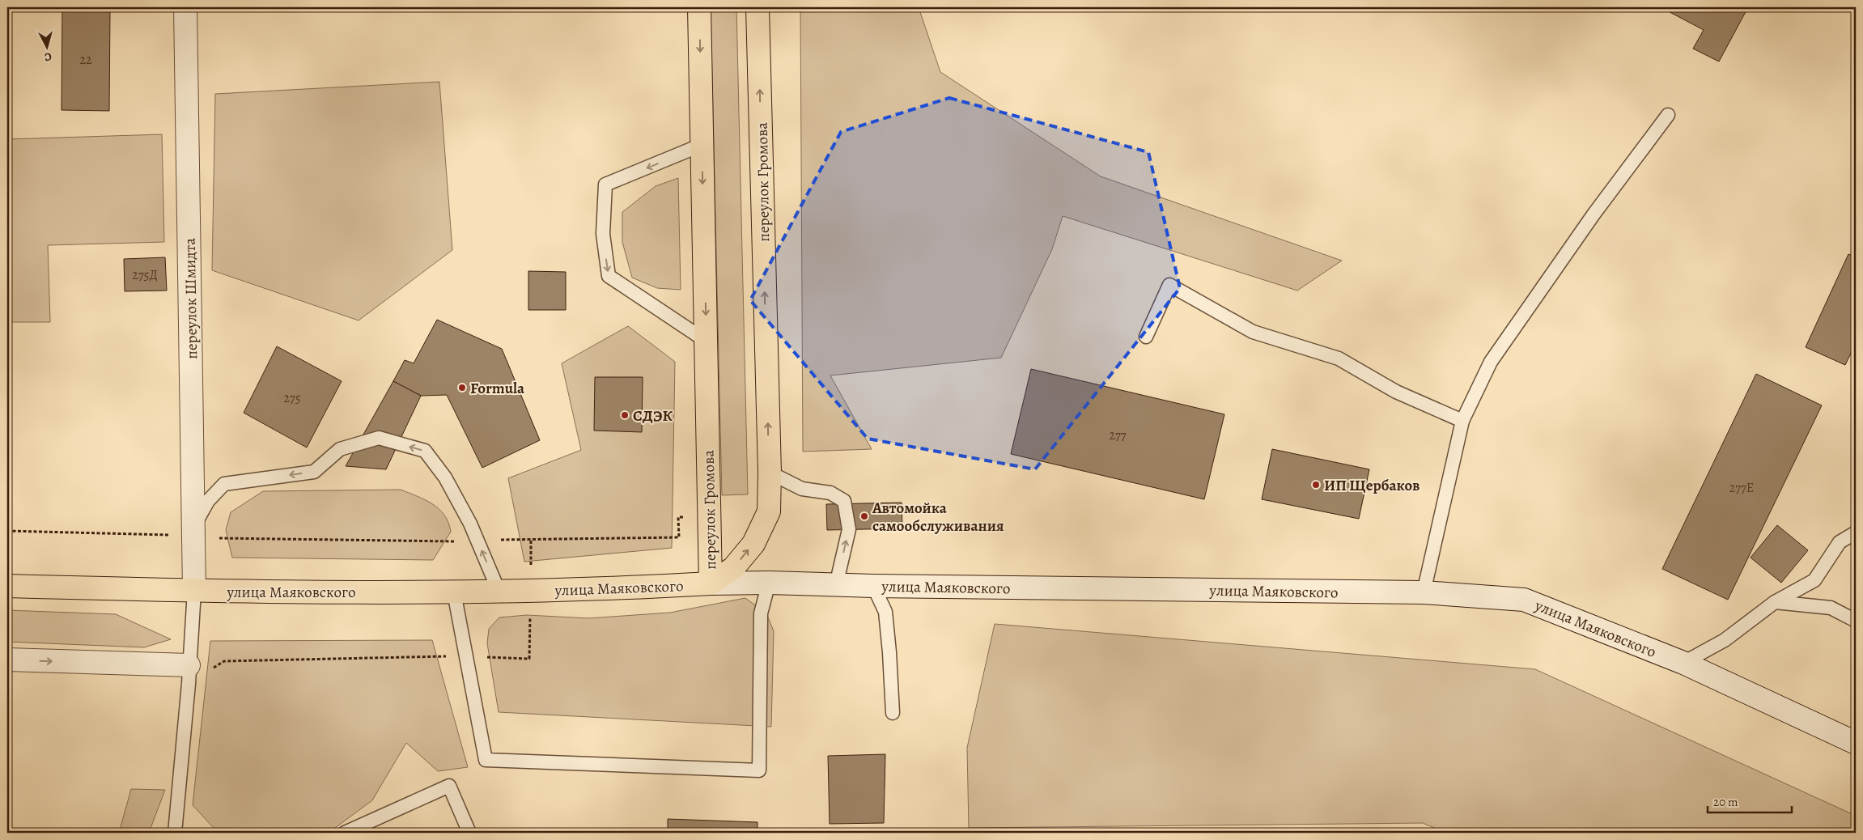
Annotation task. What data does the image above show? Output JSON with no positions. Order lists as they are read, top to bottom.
{
  "streets": {
    "main road": ["переулок Громова", "улица Маяковского"],
    "street": ["переулок Шмидта"]
  },
  "crossings": [
    ["переулок Громова", "улица Маяковского"],
    ["переулок Шмидта", "улица Маяковского"]
  ],
  "places": [
    "Formula",
    "СДЭК",
    "ИП Щербаков",
    "Автомойка самообслуживания"
  ],
  "house_numbers": [
    "22",
    "275Д",
    "275",
    "277",
    "277Е"
  ],
  "scale_bar": "20 m",
  "north": "bottom"
}
